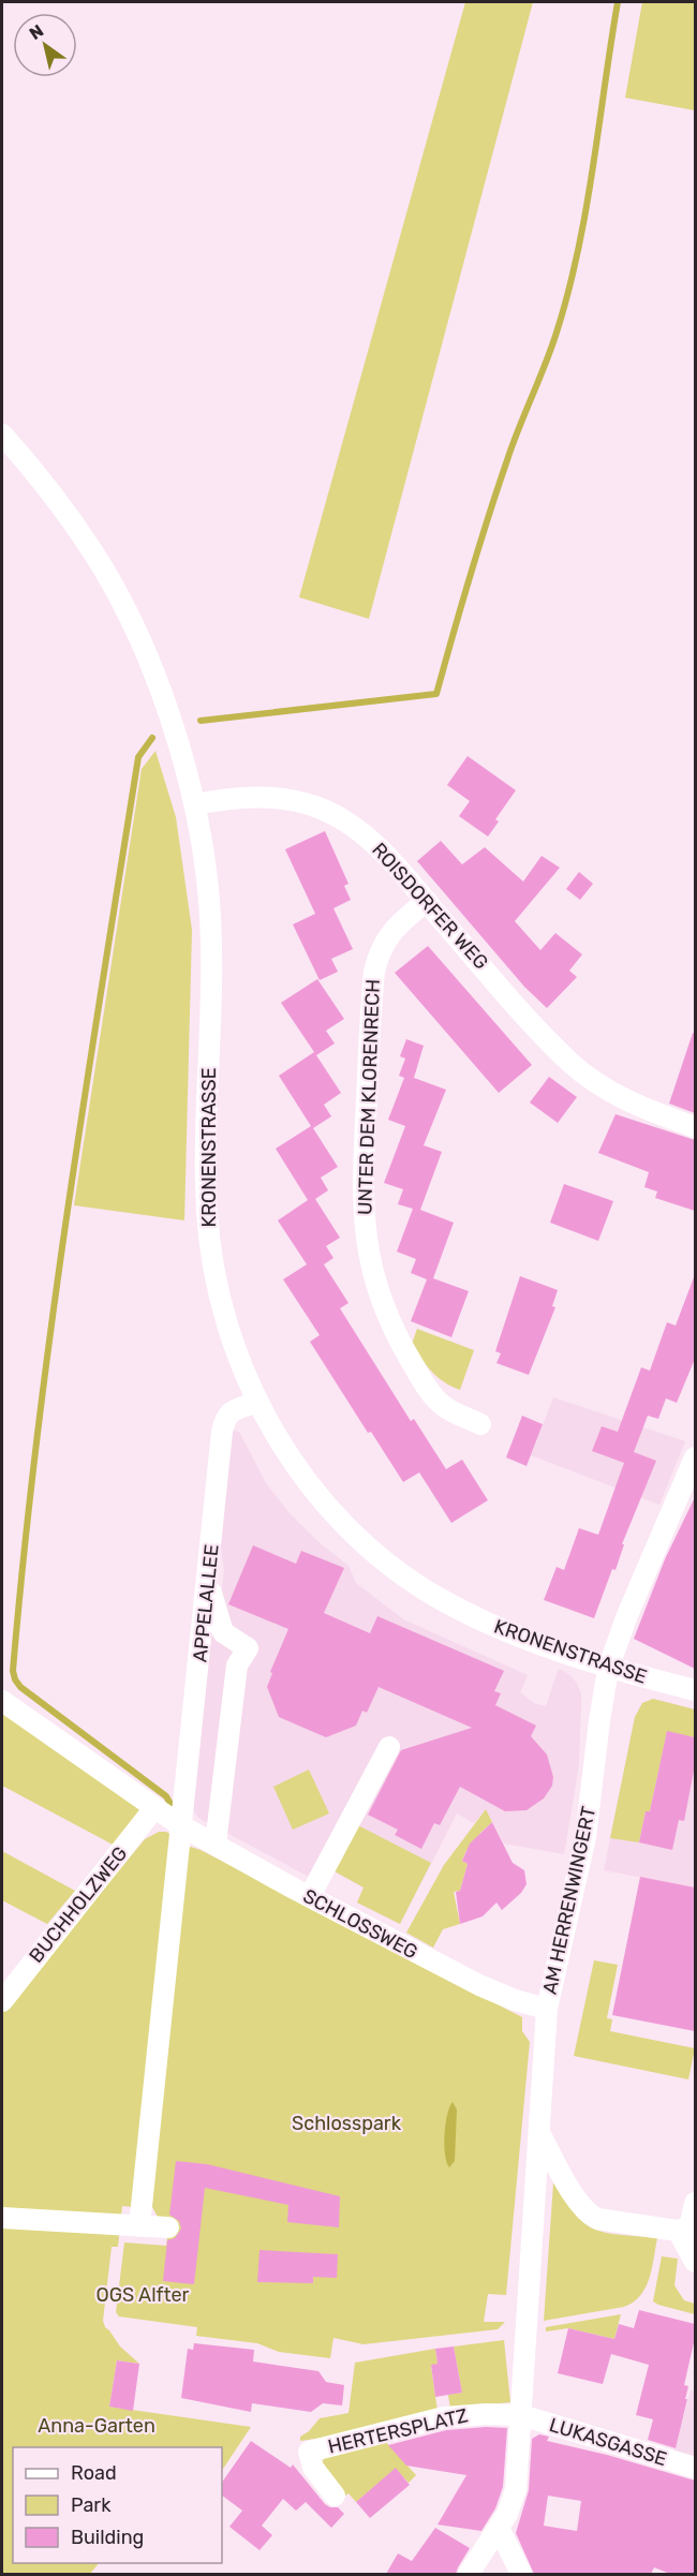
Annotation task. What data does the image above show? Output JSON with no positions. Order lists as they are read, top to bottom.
{
  "streets": {
    "street": [
      "ROISDORFER WEG",
      "UNTER DEM KLORENRECH",
      "KRONENSTRASSE",
      "APPELALLEE",
      "AM HERRENWINGERT",
      "BUCHHOLZWEG",
      "SCHLOSSWEG",
      "HERTERSPLATZ",
      "LUKASGASSE"
    ]
  },
  "crossings": [
    ["ROISDORFER WEG", "UNTER DEM KLORENRECH"],
    ["ROISDORFER WEG", "KRONENSTRASSE"],
    ["KRONENSTRASSE", "APPELALLEE"],
    ["KRONENSTRASSE", "AM HERRENWINGERT"],
    ["APPELALLEE", "SCHLOSSWEG"],
    ["AM HERRENWINGERT", "SCHLOSSWEG"],
    ["AM HERRENWINGERT", "HERTERSPLATZ"],
    ["AM HERRENWINGERT", "LUKASGASSE"],
    ["BUCHHOLZWEG", "SCHLOSSWEG"],
    ["HERTERSPLATZ", "LUKASGASSE"]
  ],
  "parks": ["Schlosspark", "OGS Alfter", "Anna-Garten"],
  "legend": ["Road", "Park", "Building"],
  "north": "top left"
}
